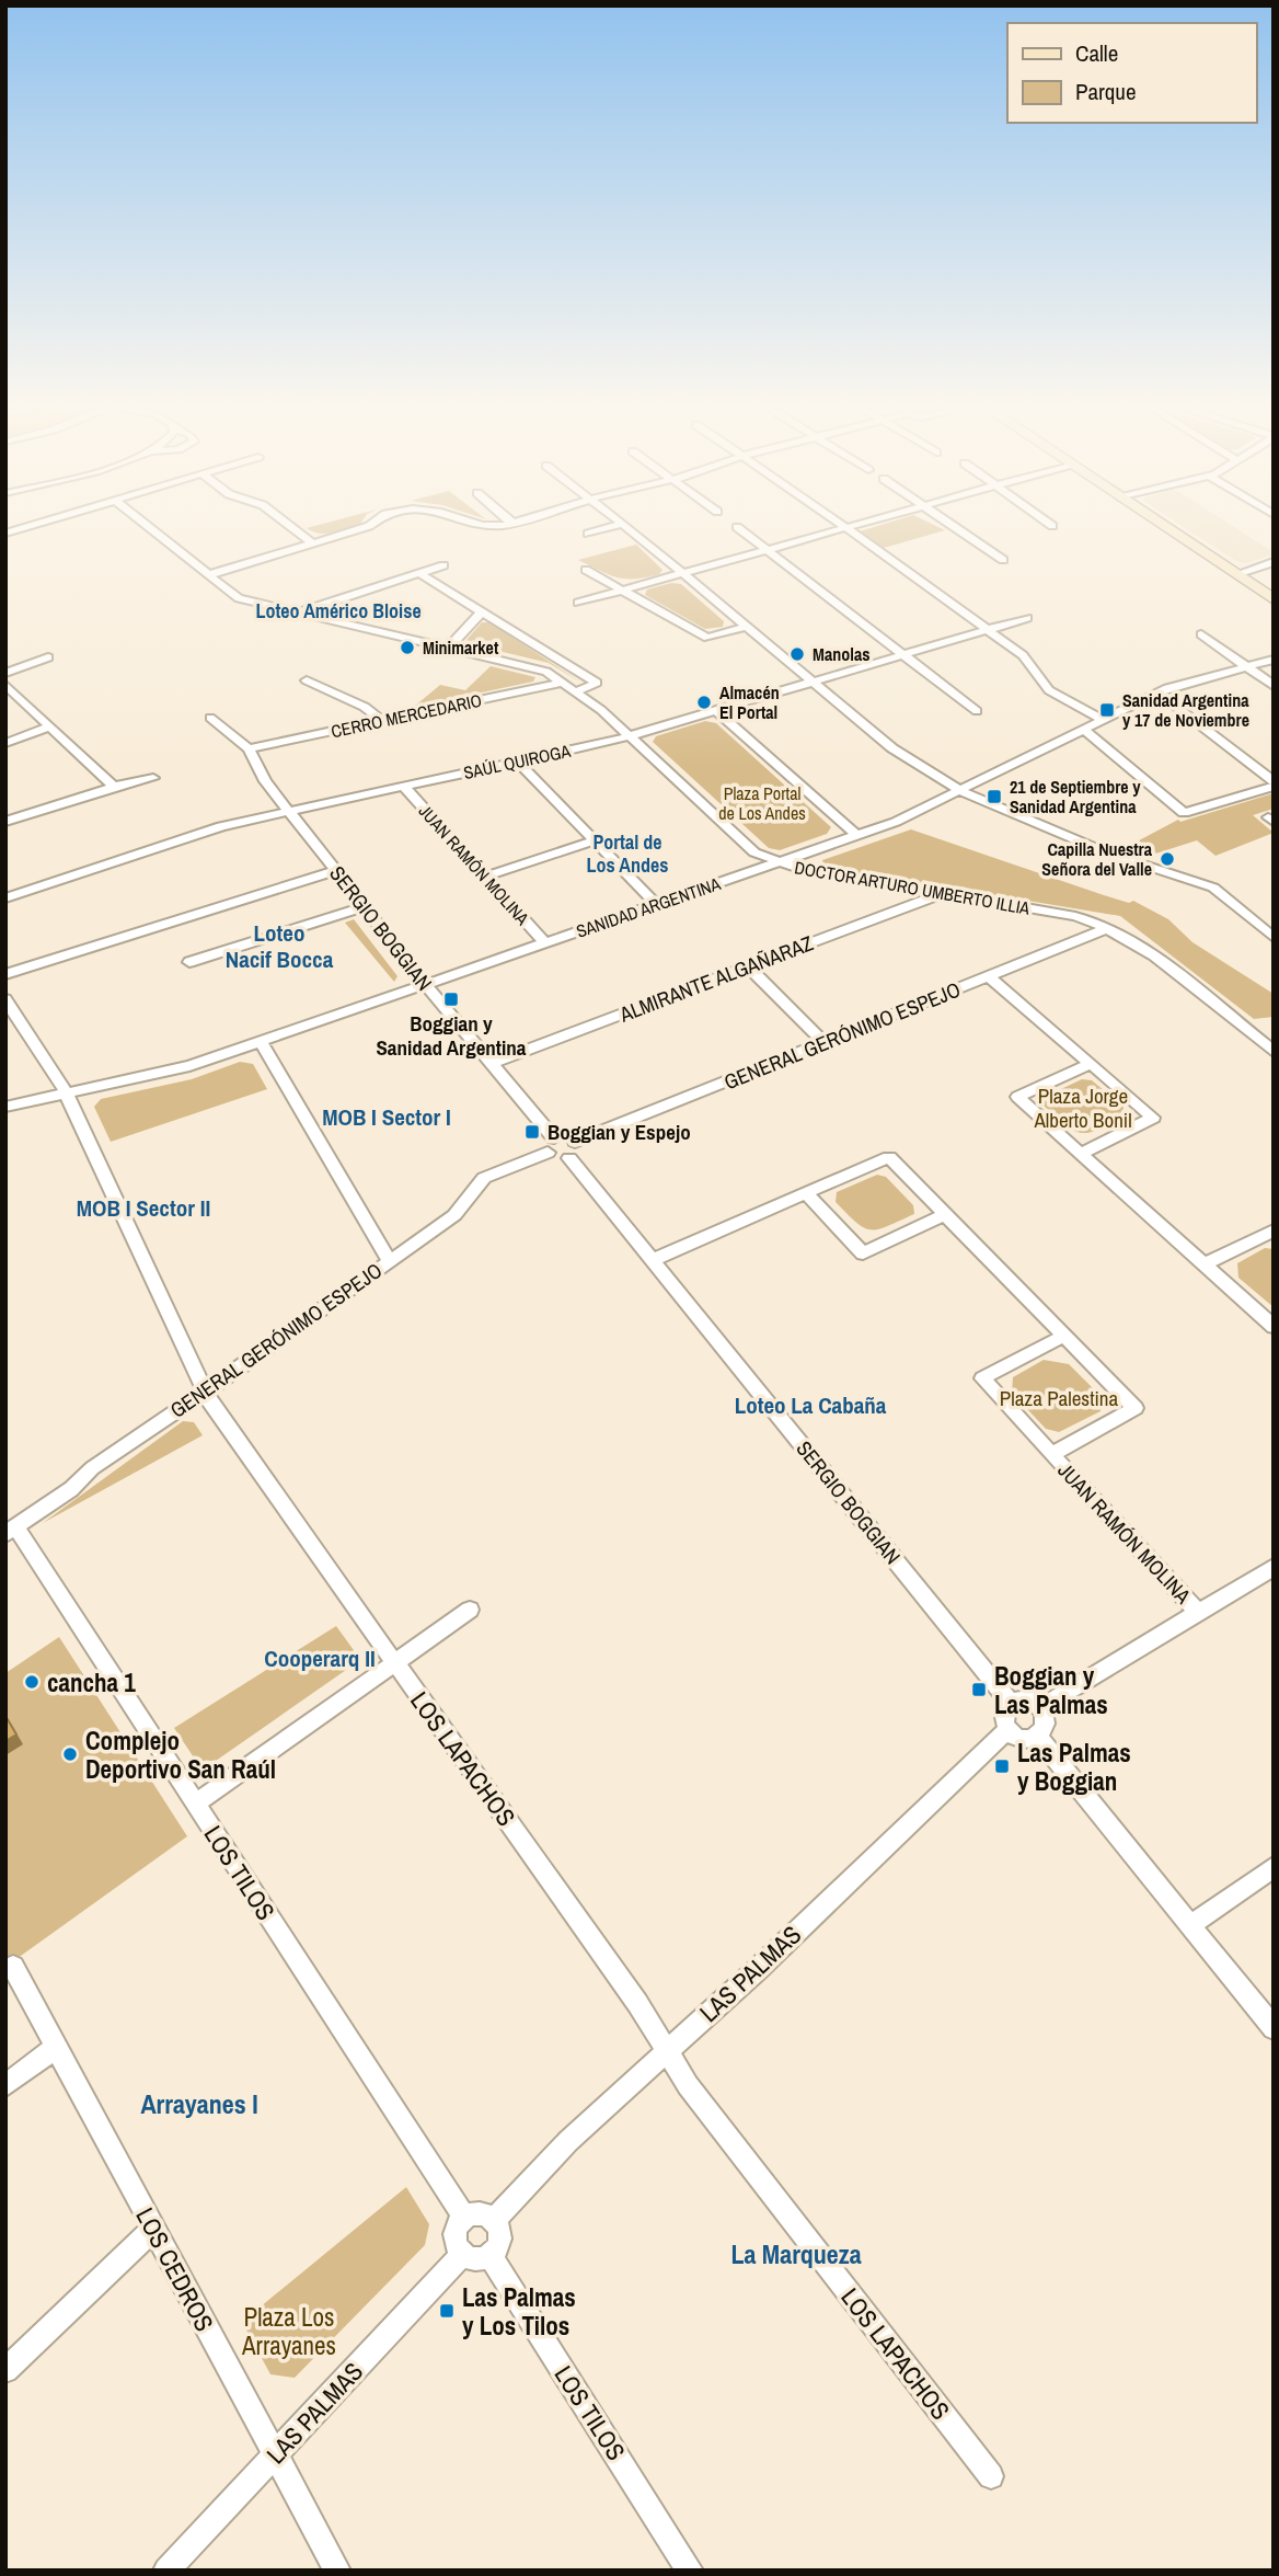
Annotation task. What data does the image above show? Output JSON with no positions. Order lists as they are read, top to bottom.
{
  "streets": {
    "street": [
      "CERRO MERCEDARIO",
      "SAÚL QUIROGA",
      "JUAN RAMÓN MOLINA",
      "DOCTOR ARTURO UMBERTO ILLIA",
      "SANIDAD ARGENTINA",
      "SERGIO BOGGIAN",
      "ALMIRANTE ALGAÑARAZ",
      "GENERAL GERÓNIMO ESPEJO",
      "LOS LAPACHOS",
      "LOS TILOS",
      "LAS PALMAS",
      "LOS CEDROS"
    ]
  },
  "crossings": [
    ["CERRO MERCEDARIO", "DOCTOR ARTURO UMBERTO ILLIA"],
    ["CERRO MERCEDARIO", "SERGIO BOGGIAN"],
    ["SAÚL QUIROGA", "JUAN RAMÓN MOLINA"],
    ["SAÚL QUIROGA", "DOCTOR ARTURO UMBERTO ILLIA"],
    ["SAÚL QUIROGA", "SERGIO BOGGIAN"],
    ["JUAN RAMÓN MOLINA", "SANIDAD ARGENTINA"],
    ["JUAN RAMÓN MOLINA", "SERGIO BOGGIAN"],
    ["DOCTOR ARTURO UMBERTO ILLIA", "SANIDAD ARGENTINA"],
    ["DOCTOR ARTURO UMBERTO ILLIA", "ALMIRANTE ALGAÑARAZ"],
    ["DOCTOR ARTURO UMBERTO ILLIA", "GENERAL GERÓNIMO ESPEJO"],
    ["SANIDAD ARGENTINA", "SERGIO BOGGIAN"],
    ["SANIDAD ARGENTINA", "LOS LAPACHOS"],
    ["SERGIO BOGGIAN", "ALMIRANTE ALGAÑARAZ"],
    ["SERGIO BOGGIAN", "GENERAL GERÓNIMO ESPEJO"],
    ["SERGIO BOGGIAN", "LAS PALMAS"],
    ["GENERAL GERÓNIMO ESPEJO", "LOS LAPACHOS"],
    ["GENERAL GERÓNIMO ESPEJO", "LOS TILOS"],
    ["LOS LAPACHOS", "LAS PALMAS"],
    ["LOS TILOS", "LAS PALMAS"],
    ["LAS PALMAS", "LOS CEDROS"]
  ],
  "districts": [
    "Loteo Américo Bloise",
    "Portal de Los Andes",
    "Loteo Nacif Bocca",
    "MOB I Sector I",
    "MOB I Sector II",
    "Loteo La Cabaña",
    "Cooperarq II",
    "Arrayanes I",
    "La Marqueza"
  ],
  "parks": [
    "Plaza Portal de Los Andes",
    "Plaza Jorge Alberto Bonil",
    "Plaza Palestina",
    "Plaza Los Arrayanes"
  ],
  "places": {
    "other": [
      "Minimarket",
      "Manolas",
      "Almacén El Portal",
      "Capilla Nuestra Señora del Valle",
      "cancha 1",
      "Complejo Deportivo San Raúl"
    ],
    "transit": [
      "Sanidad Argentina y 17 de Noviembre",
      "21 de Septiembre y Sanidad Argentina",
      "Boggian y Sanidad Argentina",
      "Boggian y Espejo",
      "Boggian y Las Palmas",
      "Las Palmas y Boggian",
      "Las Palmas y Los Tilos"
    ]
  },
  "legend": ["Calle", "Parque"]
}
